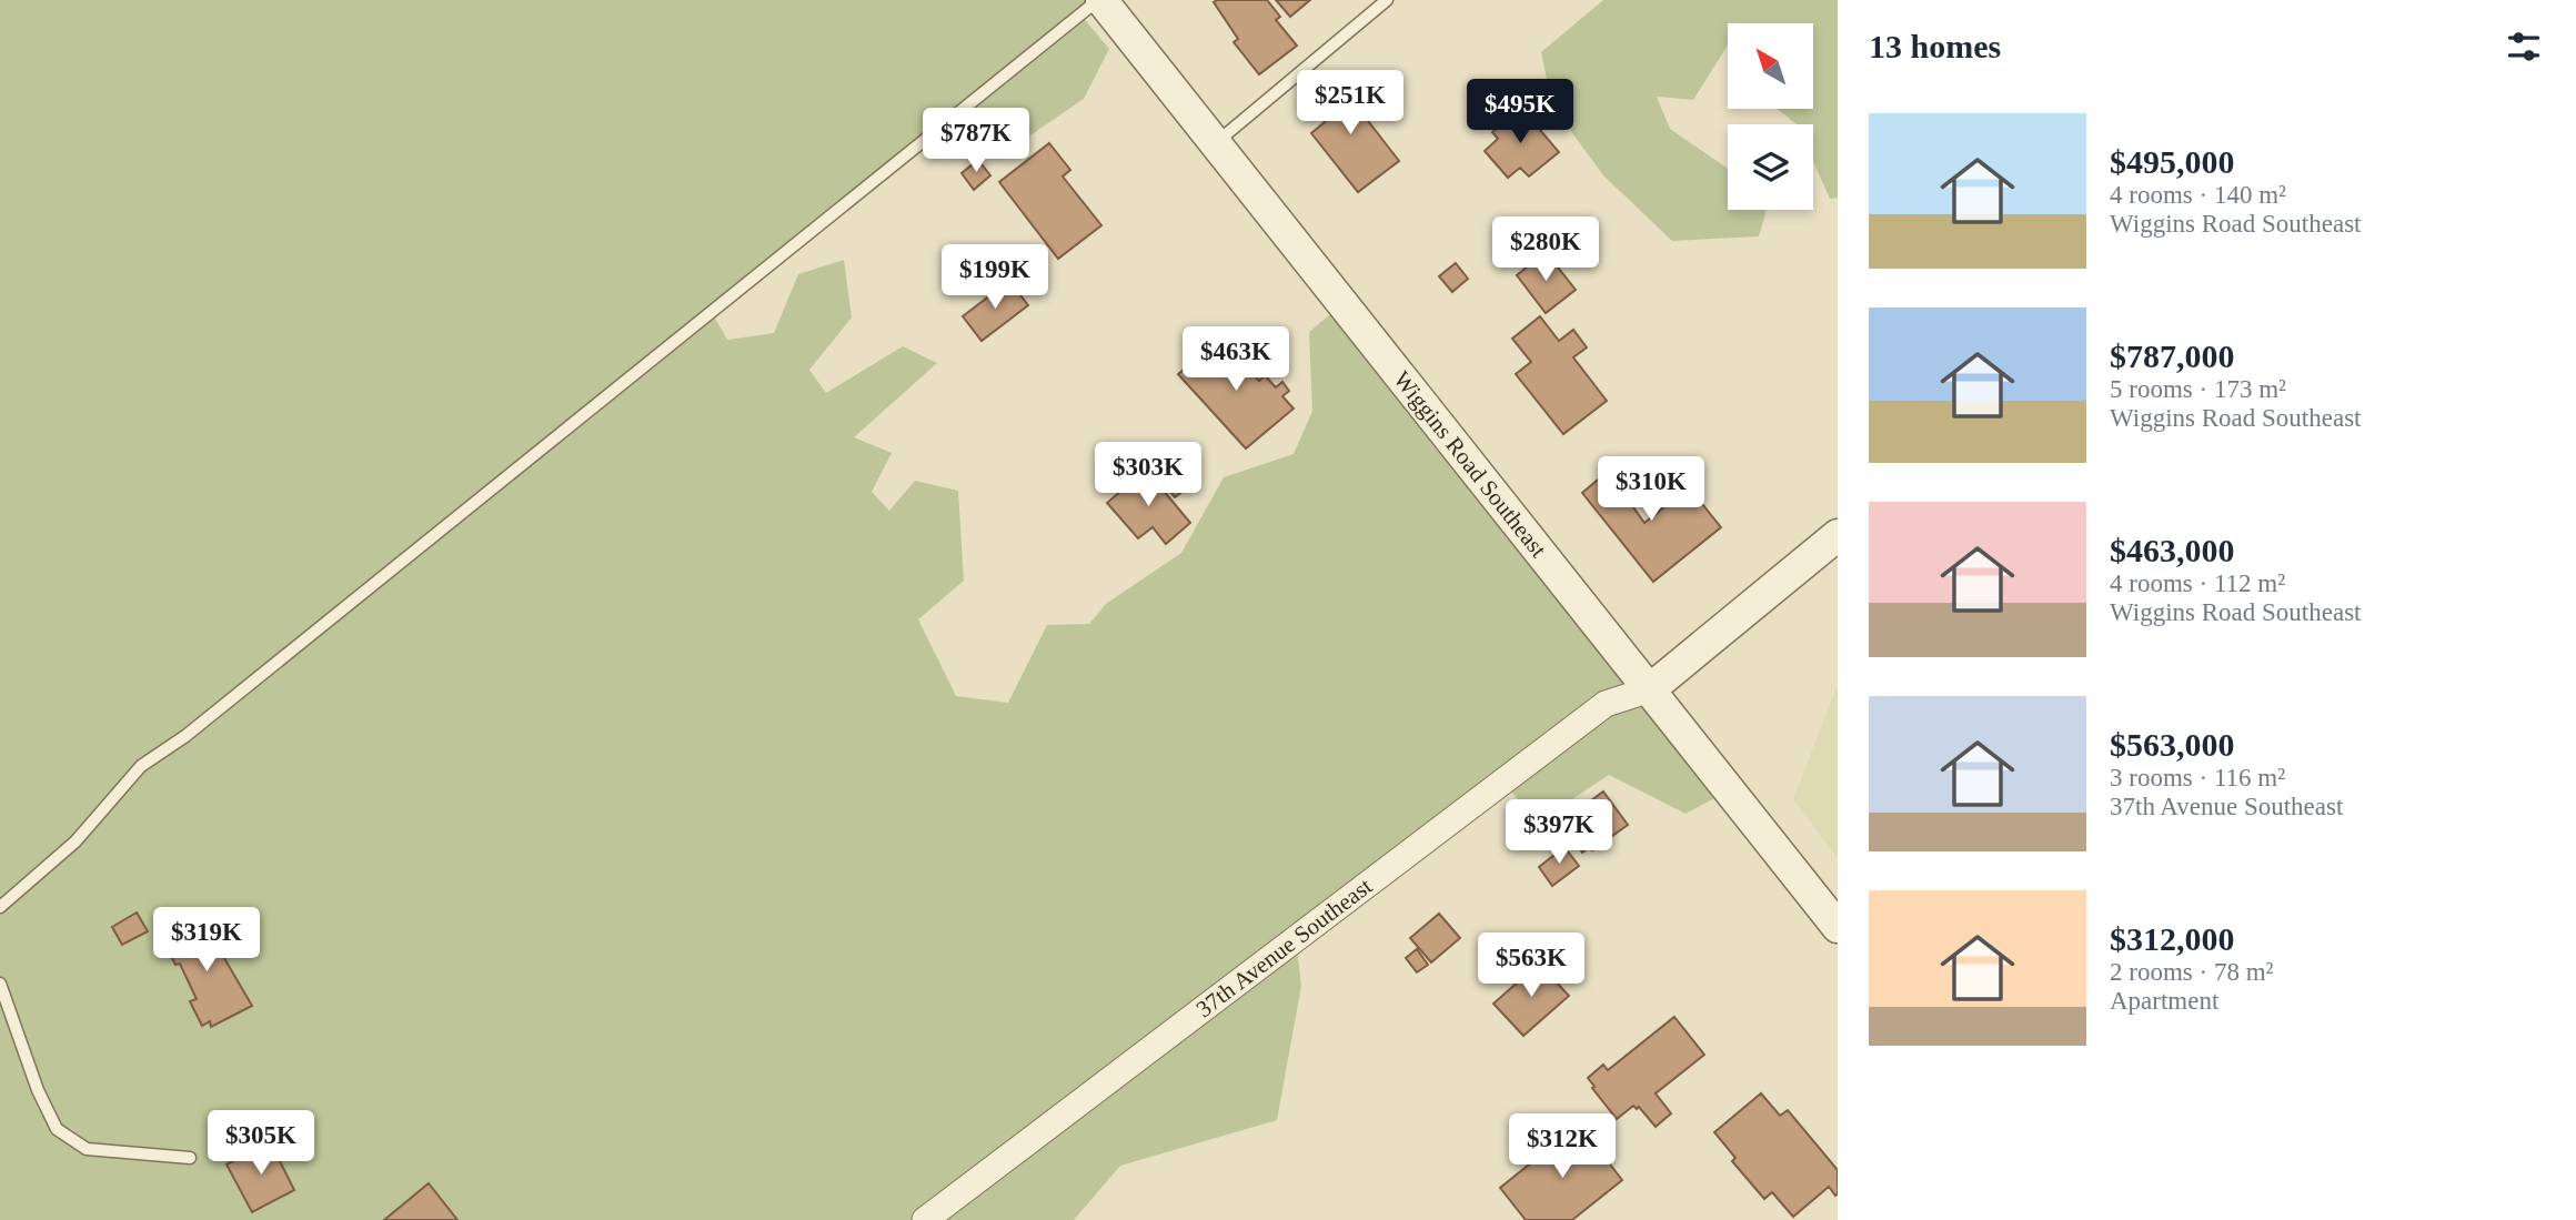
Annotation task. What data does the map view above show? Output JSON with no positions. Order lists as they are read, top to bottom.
{
  "streets": {
    "street": ["Wiggins Road Southeast", "37th Avenue Southeast"]
  },
  "crossings": [
    ["Wiggins Road Southeast", "37th Avenue Southeast"]
  ],
  "north": "top left",
  "page": {
    "heading": "13 homes",
    "price": [
      "$251K",
      "$495K",
      "$787K",
      "$280K",
      "$199K",
      "$463K",
      "$303K",
      "$310K",
      "$397K",
      "$319K",
      "$563K",
      "$305K",
      "$312K"
    ],
    "list": [
      {
        "name": "$495,000",
        "note": "4 rooms · 140 m² · Wiggins Road Southeast"
      },
      {
        "name": "$787,000",
        "note": "5 rooms · 173 m² · Wiggins Road Southeast"
      },
      {
        "name": "$463,000",
        "note": "4 rooms · 112 m² · Wiggins Road Southeast"
      },
      {
        "name": "$563,000",
        "note": "3 rooms · 116 m² · 37th Avenue Southeast"
      },
      {
        "name": "$312,000",
        "note": "2 rooms · 78 m² · Apartment"
      }
    ]
  }
}
